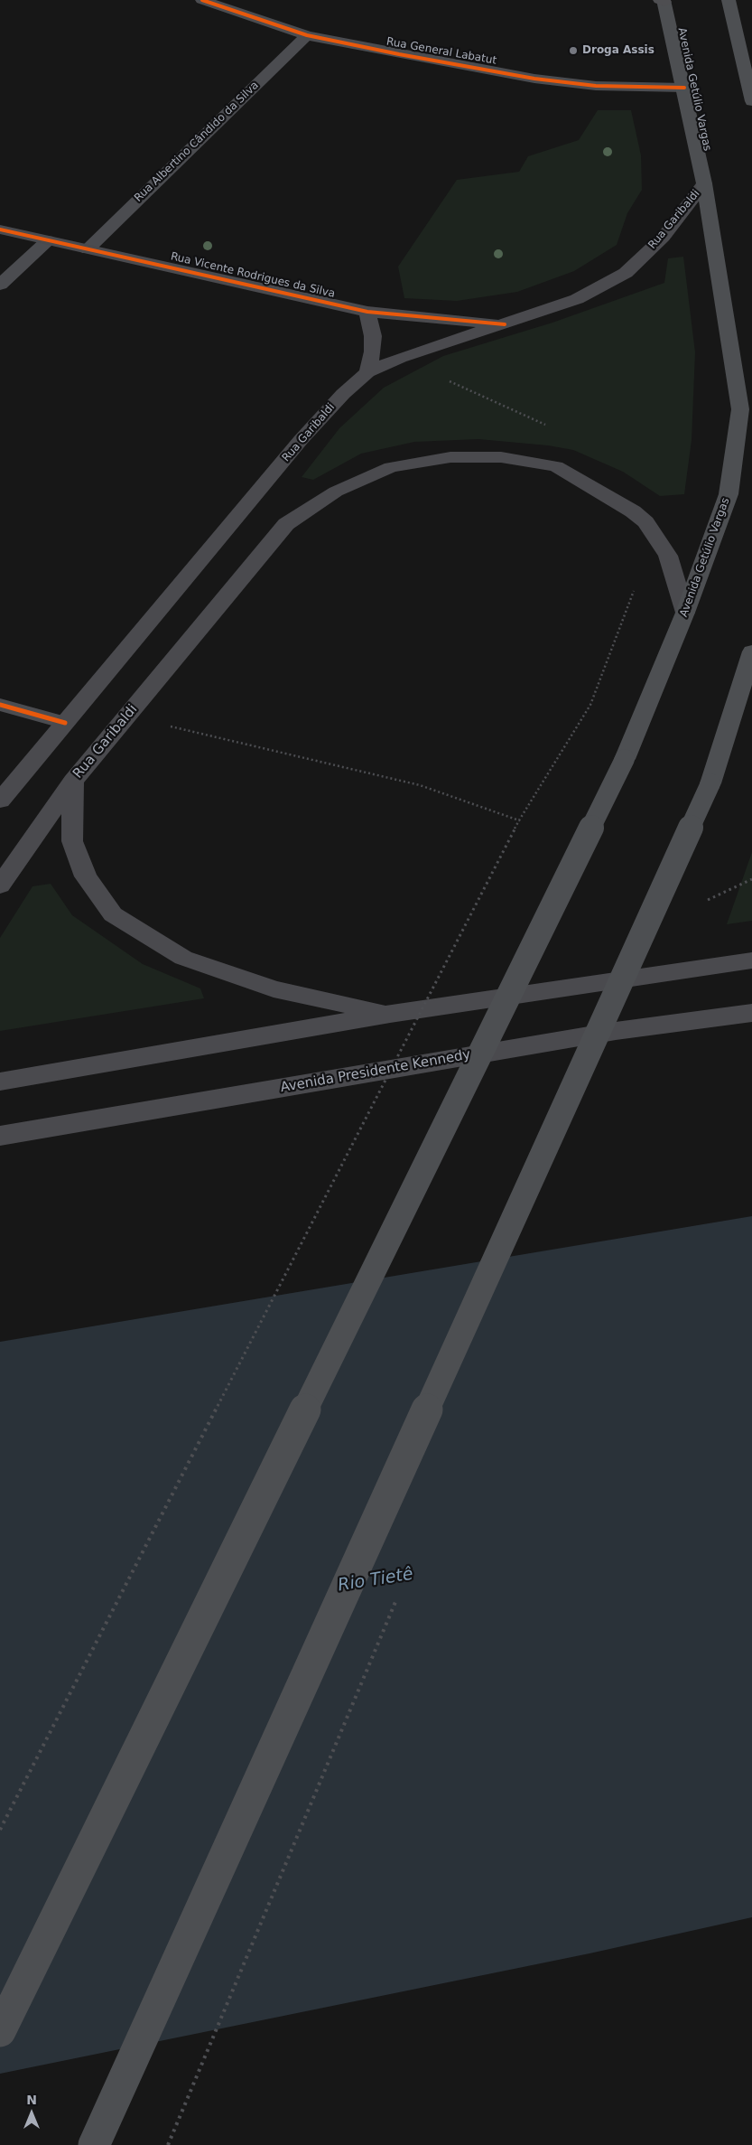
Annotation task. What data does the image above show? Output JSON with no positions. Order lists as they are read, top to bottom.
{
  "streets": {
    "main road": [
      "Avenida Getúlio Vargas",
      "Rua Garibaldi",
      "Rua Vicente Rodrigues da Silva",
      "Avenida Presidente Kennedy"
    ],
    "street": ["Rua General Labatut", "Rua Albertino Cândido da Silva"]
  },
  "crossings": [
    ["Rua General Labatut", "Avenida Getúlio Vargas"],
    ["Rua General Labatut", "Rua Albertino Cândido da Silva"],
    ["Avenida Getúlio Vargas", "Rua Garibaldi"],
    ["Rua Albertino Cândido da Silva", "Rua Vicente Rodrigues da Silva"],
    ["Rua Garibaldi", "Rua Vicente Rodrigues da Silva"]
  ],
  "water": ["Rio Tietê"],
  "places": ["Droga Assis"],
  "north": "top"
}
